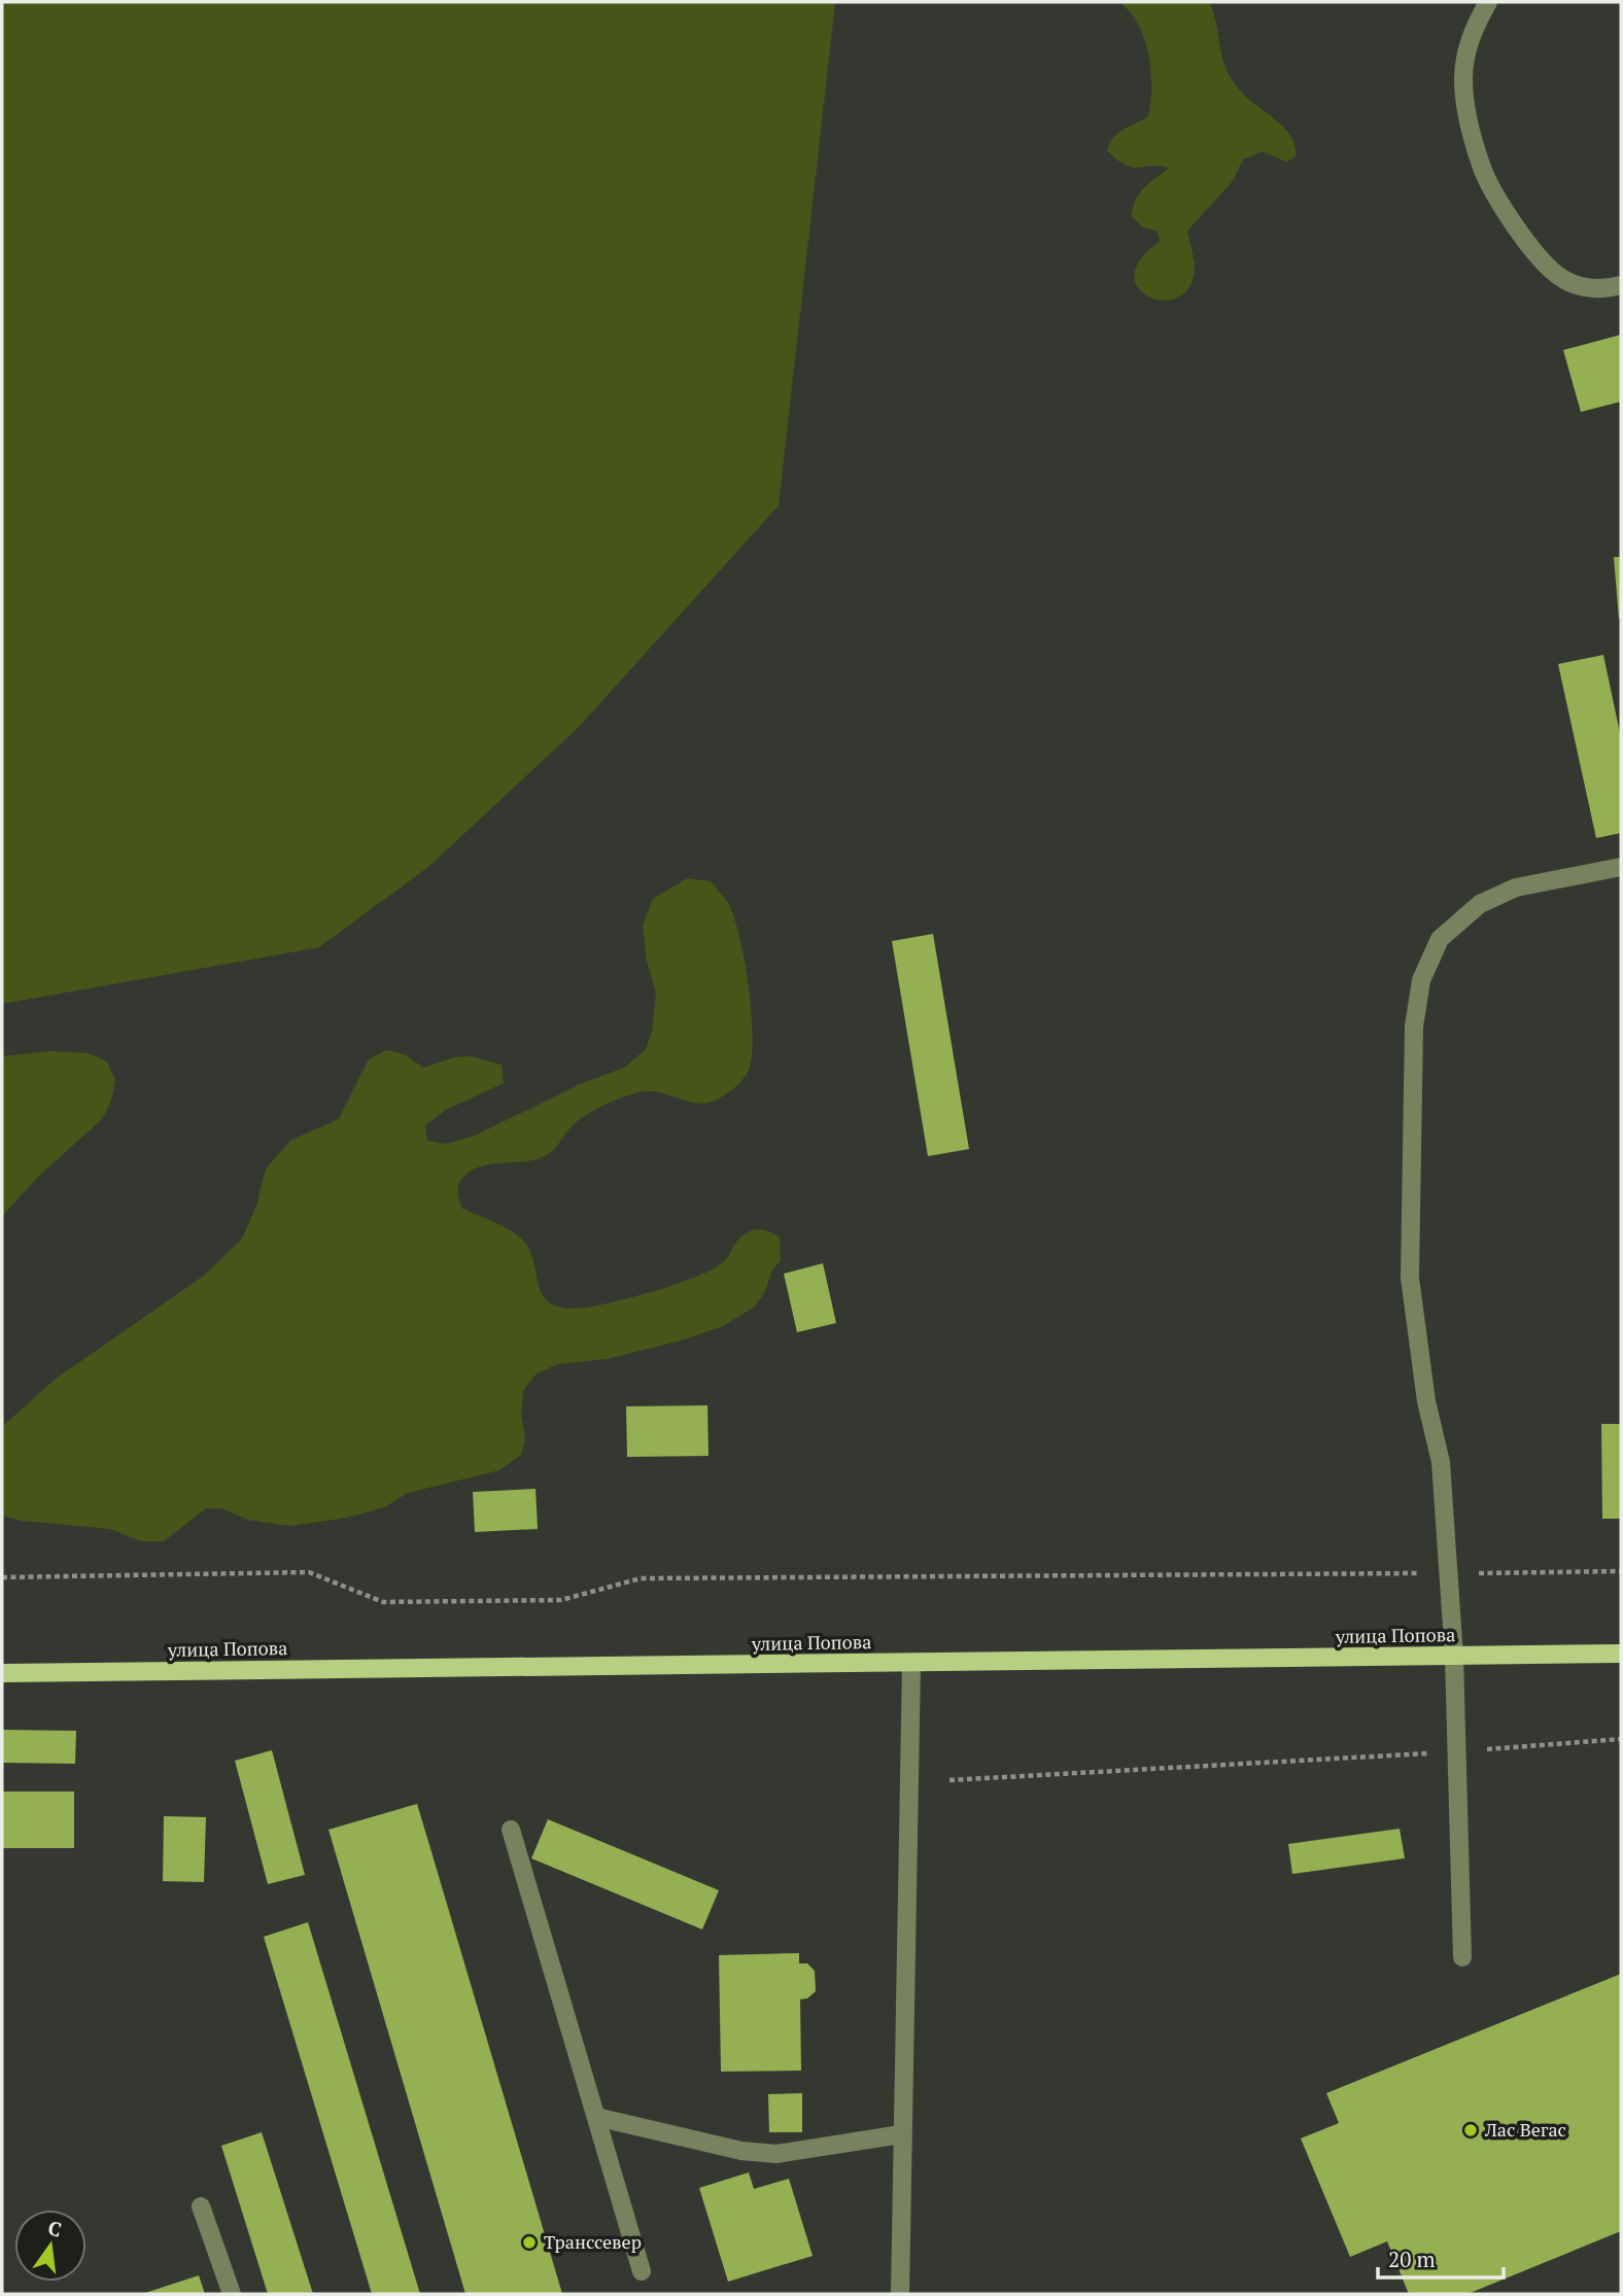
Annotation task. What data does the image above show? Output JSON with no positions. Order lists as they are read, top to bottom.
{
  "streets": {
    "main road": ["улица Попова"]
  },
  "places": ["Лас Вегас", "Транссевер"],
  "scale_bar": "20 m",
  "north": "top"
}
